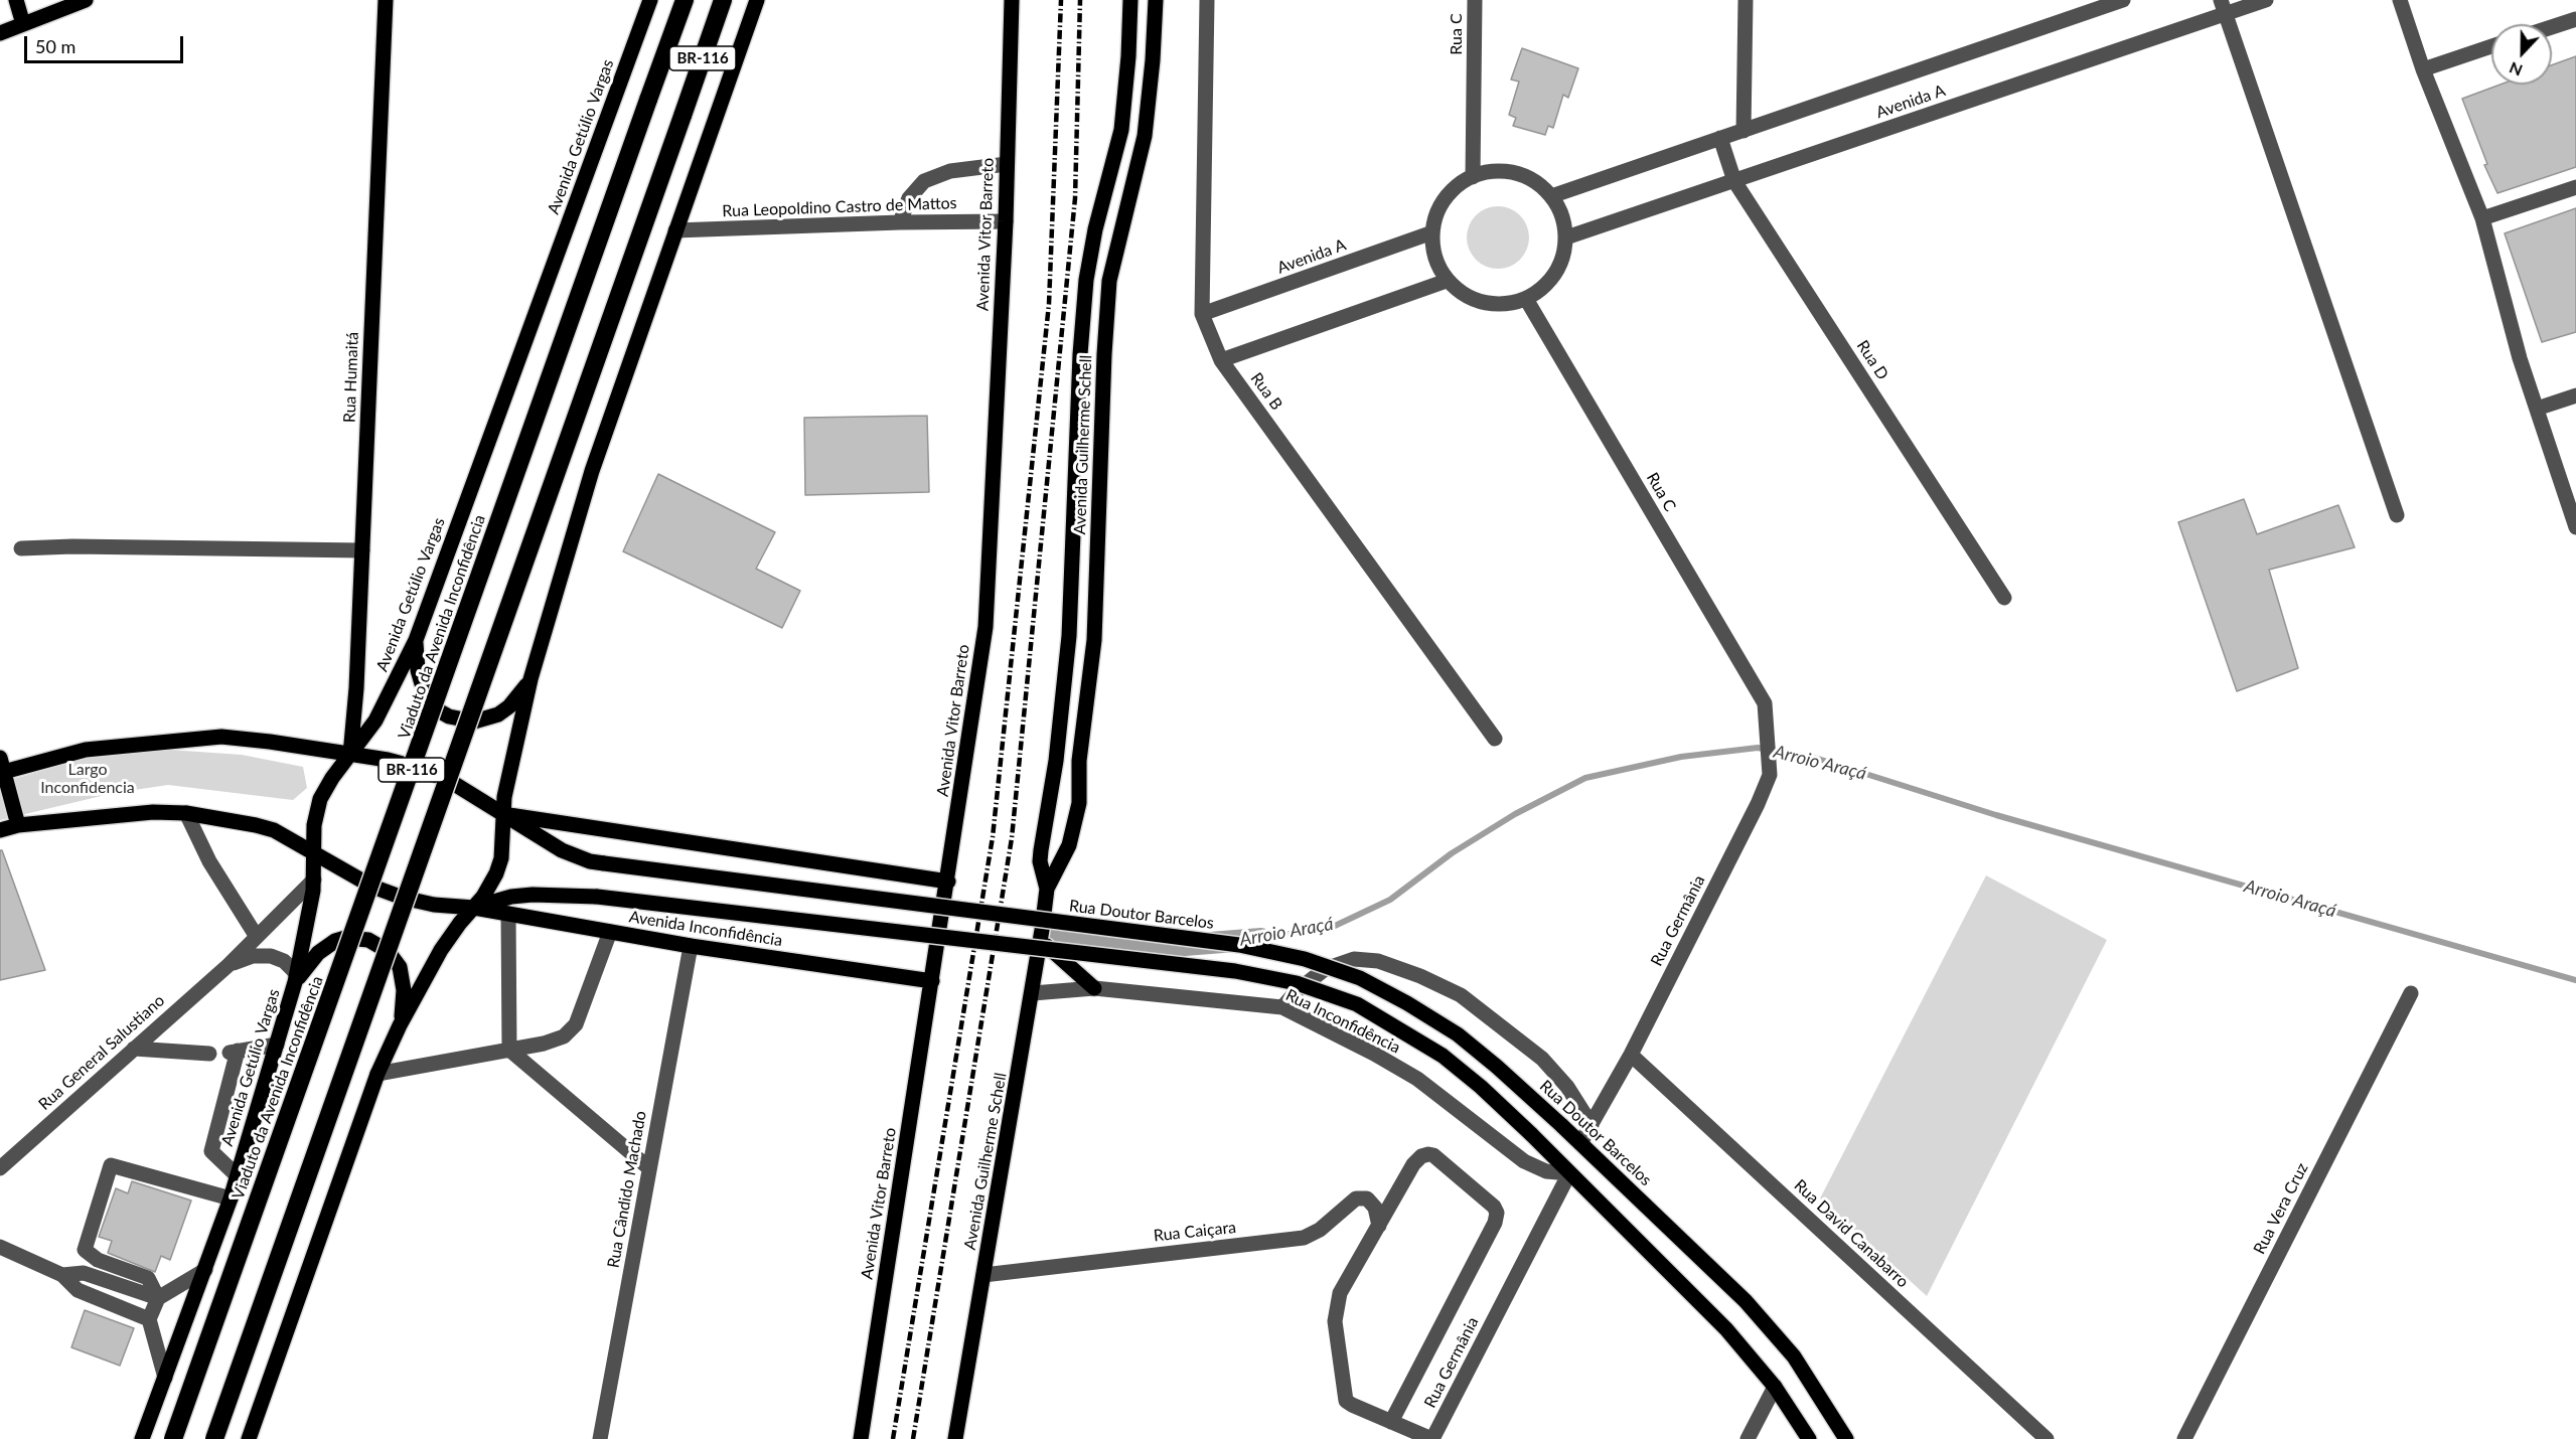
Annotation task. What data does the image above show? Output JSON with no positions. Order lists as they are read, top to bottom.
{
  "streets": {
    "highway": ["BR-116", "Viaduto da Avenida Inconfidência"],
    "main road": [
      "Avenida Getúlio Vargas",
      "Avenida Vitor Barreto",
      "Rua Humaitá",
      "Avenida Guilherme Schell",
      "Rua Doutor Barcelos",
      "Avenida Inconfidência"
    ],
    "street": [
      "Rua C",
      "Avenida A",
      "Rua Leopoldino Castro de Mattos",
      "Rua D",
      "Rua B",
      "Rua Germânia",
      "Rua Inconfidência",
      "Rua General Salustiano",
      "Rua Cândido Machado",
      "Rua Vera Cruz",
      "Rua Caiçara",
      "Rua David Canabarro"
    ]
  },
  "crossings": [
    ["Rua C", "Avenida A"],
    ["Rua C", "Rua Germânia"],
    ["Avenida A", "Rua D"],
    ["Avenida A", "Rua B"],
    ["Avenida Getúlio Vargas", "Rua Humaitá"],
    ["Avenida Getúlio Vargas", "Rua Doutor Barcelos"],
    ["Avenida Getúlio Vargas", "Avenida Inconfidência"],
    ["Avenida Getúlio Vargas", "Rua General Salustiano"],
    ["Rua Leopoldino Castro de Mattos", "Avenida Vitor Barreto"],
    ["Avenida Vitor Barreto", "Avenida Inconfidência"],
    ["Rua Humaitá", "Rua Doutor Barcelos"],
    ["Rua Humaitá", "Avenida Inconfidência"],
    ["Avenida Guilherme Schell", "Rua Inconfidência"],
    ["Avenida Guilherme Schell", "Rua Caiçara"],
    ["Rua Doutor Barcelos", "Rua Germânia"],
    ["Rua Doutor Barcelos", "Avenida Inconfidência"],
    ["Rua Germânia", "Avenida Inconfidência"],
    ["Rua Germânia", "Rua Inconfidência"],
    ["Rua Germânia", "Rua David Canabarro"],
    ["Avenida Inconfidência", "Rua Inconfidência"],
    ["Avenida Inconfidência", "Rua Cândido Machado"]
  ],
  "water": ["Arroio Araçá"],
  "parks": ["Largo Inconfidencia"],
  "scale_bar": "50 m",
  "north": "bottom"
}
